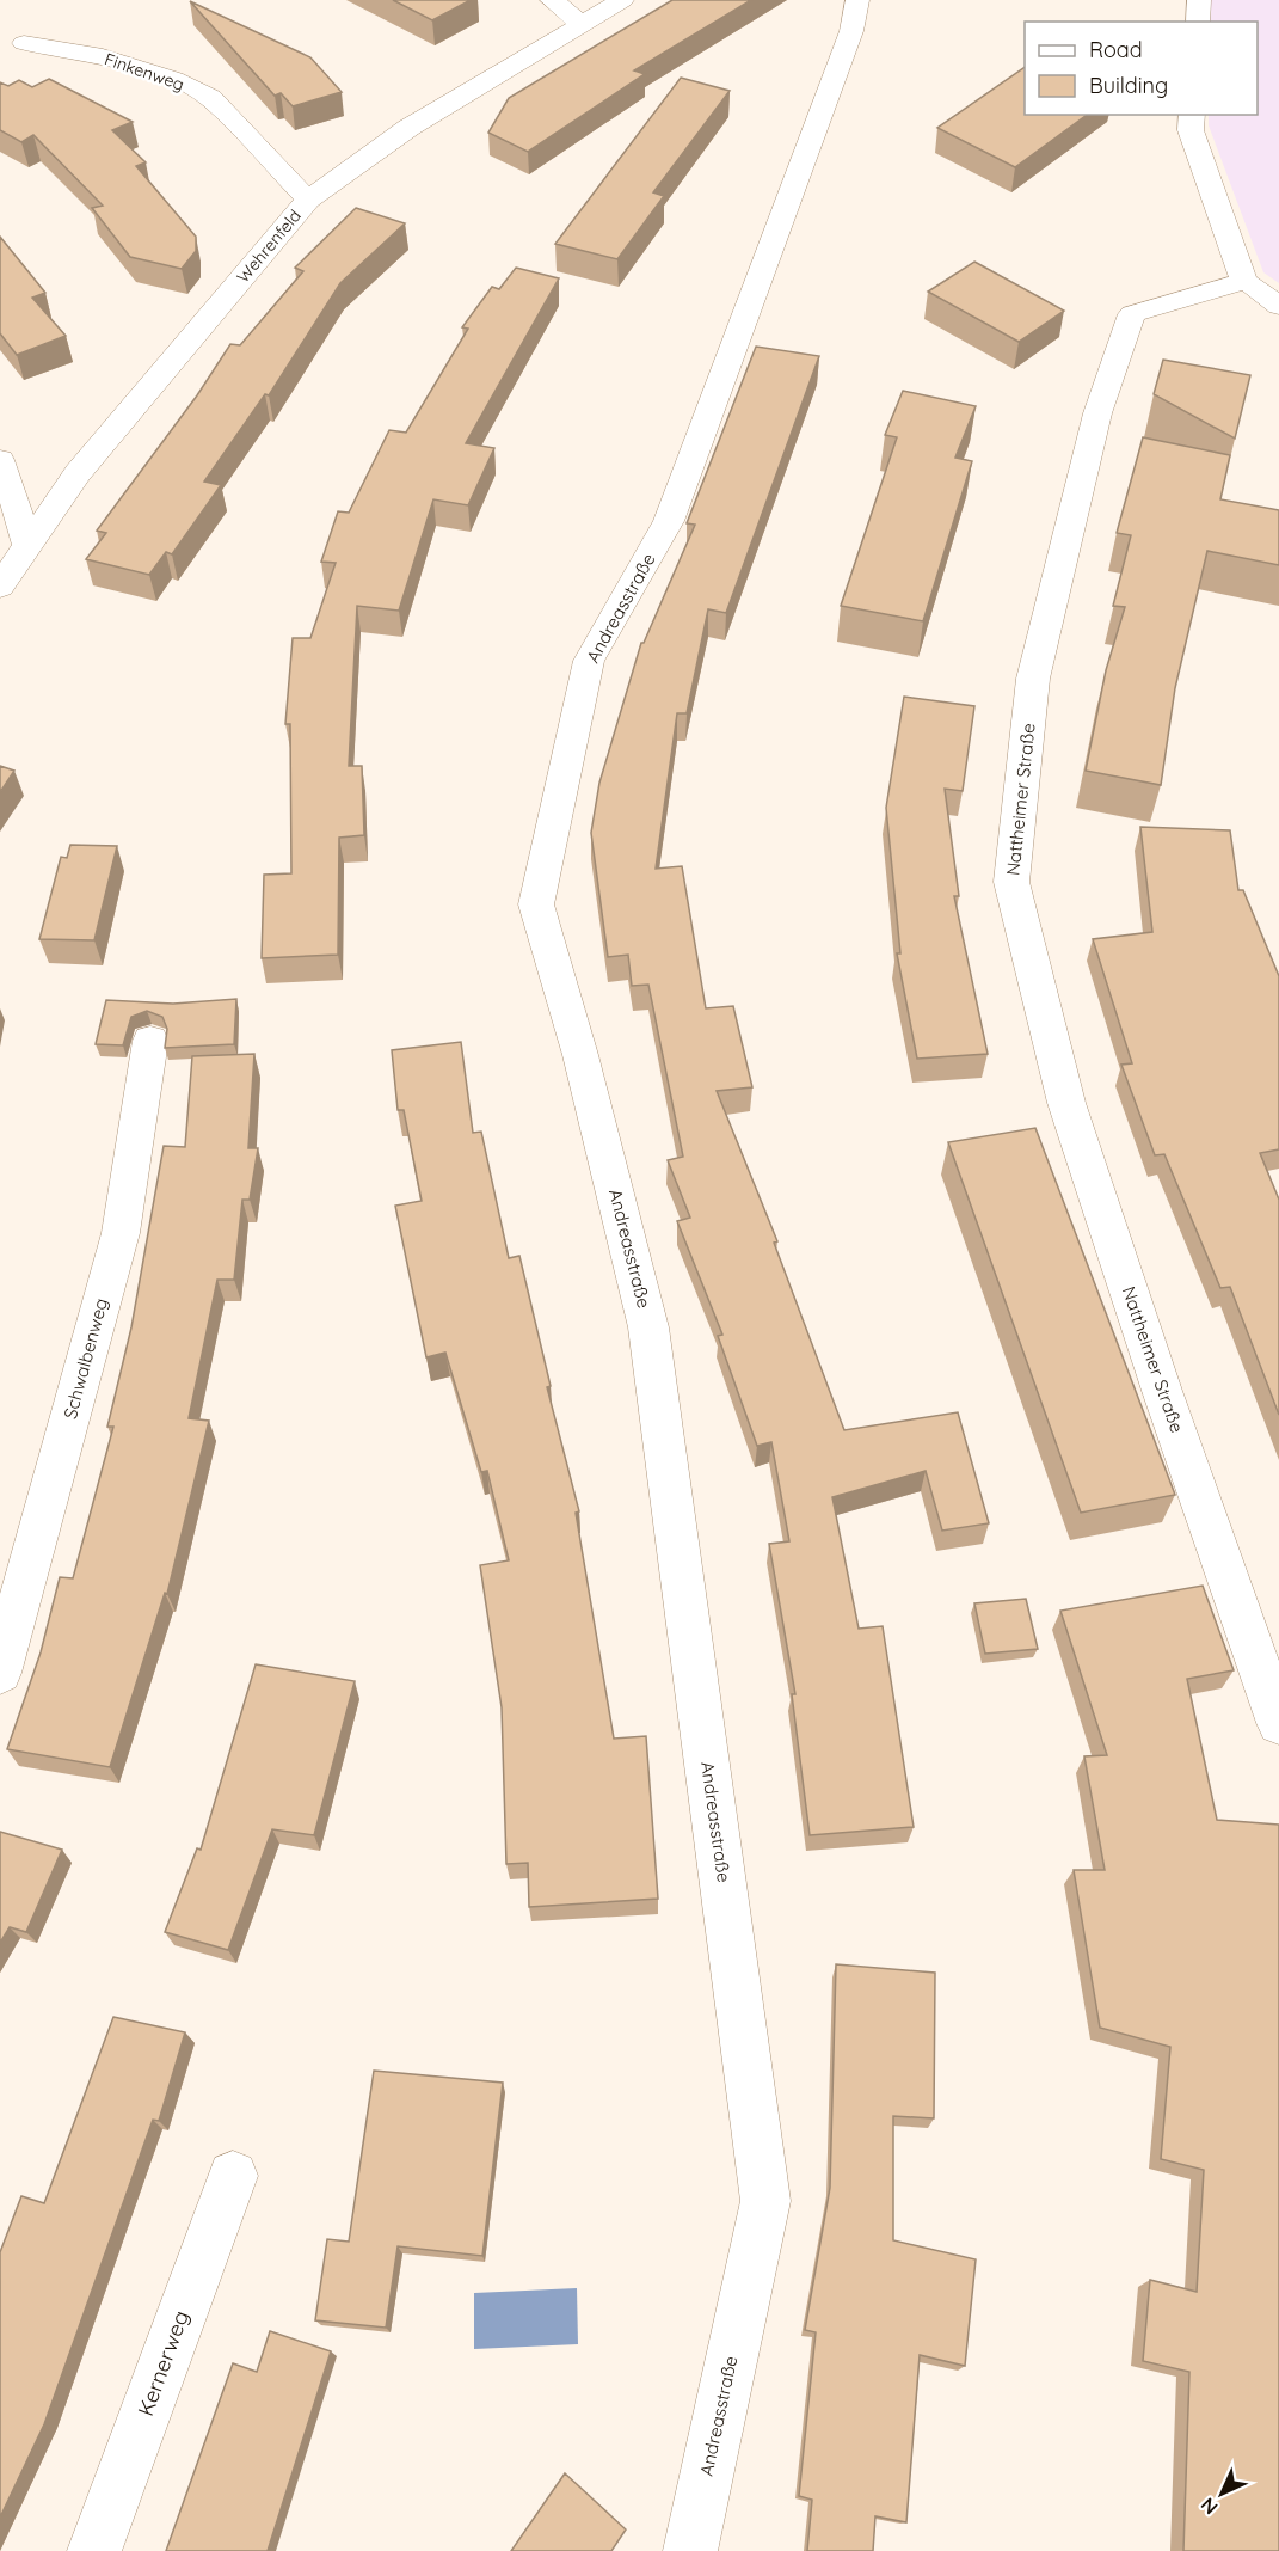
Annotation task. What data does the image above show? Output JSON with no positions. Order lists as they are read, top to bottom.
{
  "streets": {
    "street": [
      "Finkenweg",
      "Wehrenfeld",
      "Andreasstraße",
      "Nattheimer Straße",
      "Schwalbenweg",
      "Kernerweg"
    ]
  },
  "crossings": [
    ["Finkenweg", "Wehrenfeld"]
  ],
  "legend": ["Road", "Building"],
  "north": "bottom left"
}
